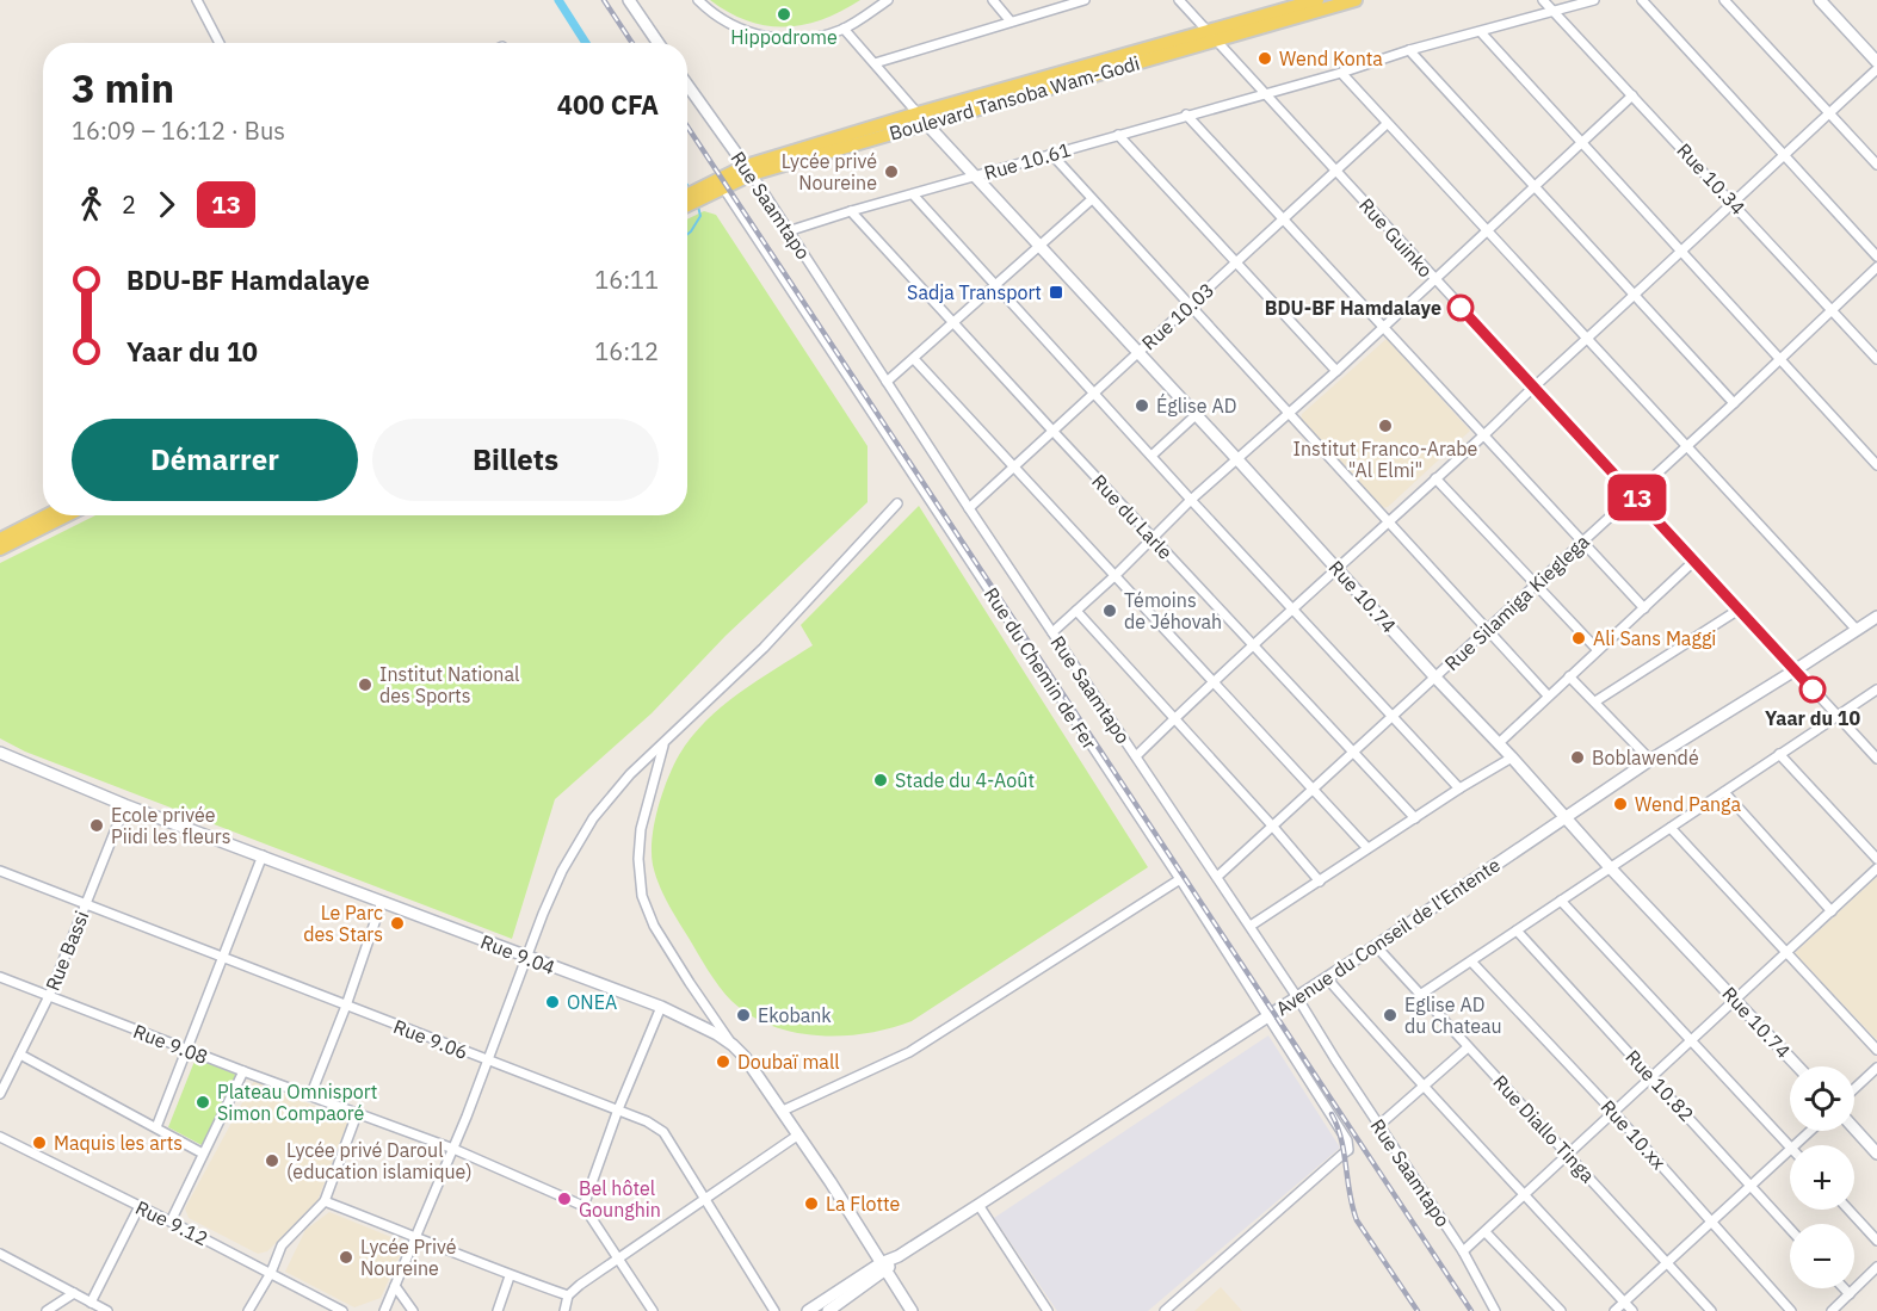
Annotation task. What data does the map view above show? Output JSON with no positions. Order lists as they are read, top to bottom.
{
  "streets": {
    "main road": [
      "Boulevard Tansoba Wam-Godi",
      "Rue Saamtapo",
      "Rue 10.74",
      "Avenue du Conseil de l'Entente",
      "Rue 9.04"
    ],
    "street": [
      "Rue 10.61",
      "Rue 10.34",
      "Rue Guinko",
      "Rue 10.03",
      "Rue du Larle",
      "Rue Silamiga Kieglega",
      "Rue du Chemin de Fer",
      "Rue Bassi",
      "Rue 9.06",
      "Rue 9.08",
      "Rue 10.82",
      "Rue Diallo Tinga",
      "Rue 10.xx",
      "Rue 9.12"
    ]
  },
  "crossings": [
    ["Boulevard Tansoba Wam-Godi", "Rue Saamtapo"],
    ["Boulevard Tansoba Wam-Godi", "Rue Guinko"],
    ["Boulevard Tansoba Wam-Godi", "Rue 10.74"],
    ["Boulevard Tansoba Wam-Godi", "Rue du Chemin de Fer"],
    ["Rue 10.61", "Rue 10.34"],
    ["Rue 10.61", "Rue Saamtapo"],
    ["Rue 10.61", "Rue Guinko"],
    ["Rue 10.61", "Rue du Larle"],
    ["Rue 10.61", "Rue 10.74"],
    ["Rue 10.34", "Rue Silamiga Kieglega"],
    ["Rue Saamtapo", "Rue 10.03"],
    ["Rue Saamtapo", "Rue Silamiga Kieglega"],
    ["Rue Saamtapo", "Avenue du Conseil de l'Entente"],
    ["Rue Guinko", "Rue 10.03"],
    ["Rue Guinko", "Rue Silamiga Kieglega"],
    ["Rue Guinko", "Avenue du Conseil de l'Entente"],
    ["Rue 10.03", "Rue du Larle"],
    ["Rue 10.03", "Rue 10.74"],
    ["Rue du Larle", "Rue Silamiga Kieglega"],
    ["Rue 10.74", "Rue Silamiga Kieglega"],
    ["Rue 10.74", "Avenue du Conseil de l'Entente"],
    ["Rue du Chemin de Fer", "Avenue du Conseil de l'Entente"],
    ["Avenue du Conseil de l'Entente", "Rue 9.04"],
    ["Avenue du Conseil de l'Entente", "Rue Diallo Tinga"],
    ["Rue Bassi", "Rue 9.04"],
    ["Rue Bassi", "Rue 9.06"],
    ["Rue Bassi", "Rue 9.08"]
  ],
  "places": {
    "other": [
      "Hippodrome",
      "Wend Konta",
      "Lycée privé Noureine",
      "BDU-BF Hamdalaye",
      "Église AD",
      "Institut Franco-Arabe \"Al Elmi\"",
      "Témoins de Jéhovah",
      "Ali Sans Maggi",
      "Institut National des Sports",
      "Yaar du 10",
      "Boblawendé",
      "Stade du 4-Août",
      "Wend Panga",
      "Ecole privée Piidi les fleurs",
      "Le Parc des Stars",
      "ONEA",
      "Ekobank",
      "Eglise AD du Chateau",
      "Doubaï mall",
      "Plateau Omnisport Simon Compaoré",
      "Maquis les arts",
      "Lycée privé Daroul (education islamique)",
      "Bel hôtel Gounghin",
      "La Flotte",
      "Lycée Privé Noureine"
    ],
    "transit": ["Sadja Transport"]
  },
  "lines": ["bus line 13"],
  "page": {
    "on_map": "13",
    "heading": ["3 min", "16:09 – 16:12 · Bus", "400 CFA"],
    "legs": ["2", "13"],
    "list": [
      {
        "name": "BDU-BF Hamdalaye",
        "value": "16:11"
      },
      {
        "name": "Yaar du 10",
        "value": "16:12"
      }
    ],
    "buttons": ["Démarrer", "Billets"],
    "map_buttons": ["+", "−"]
  }
}
